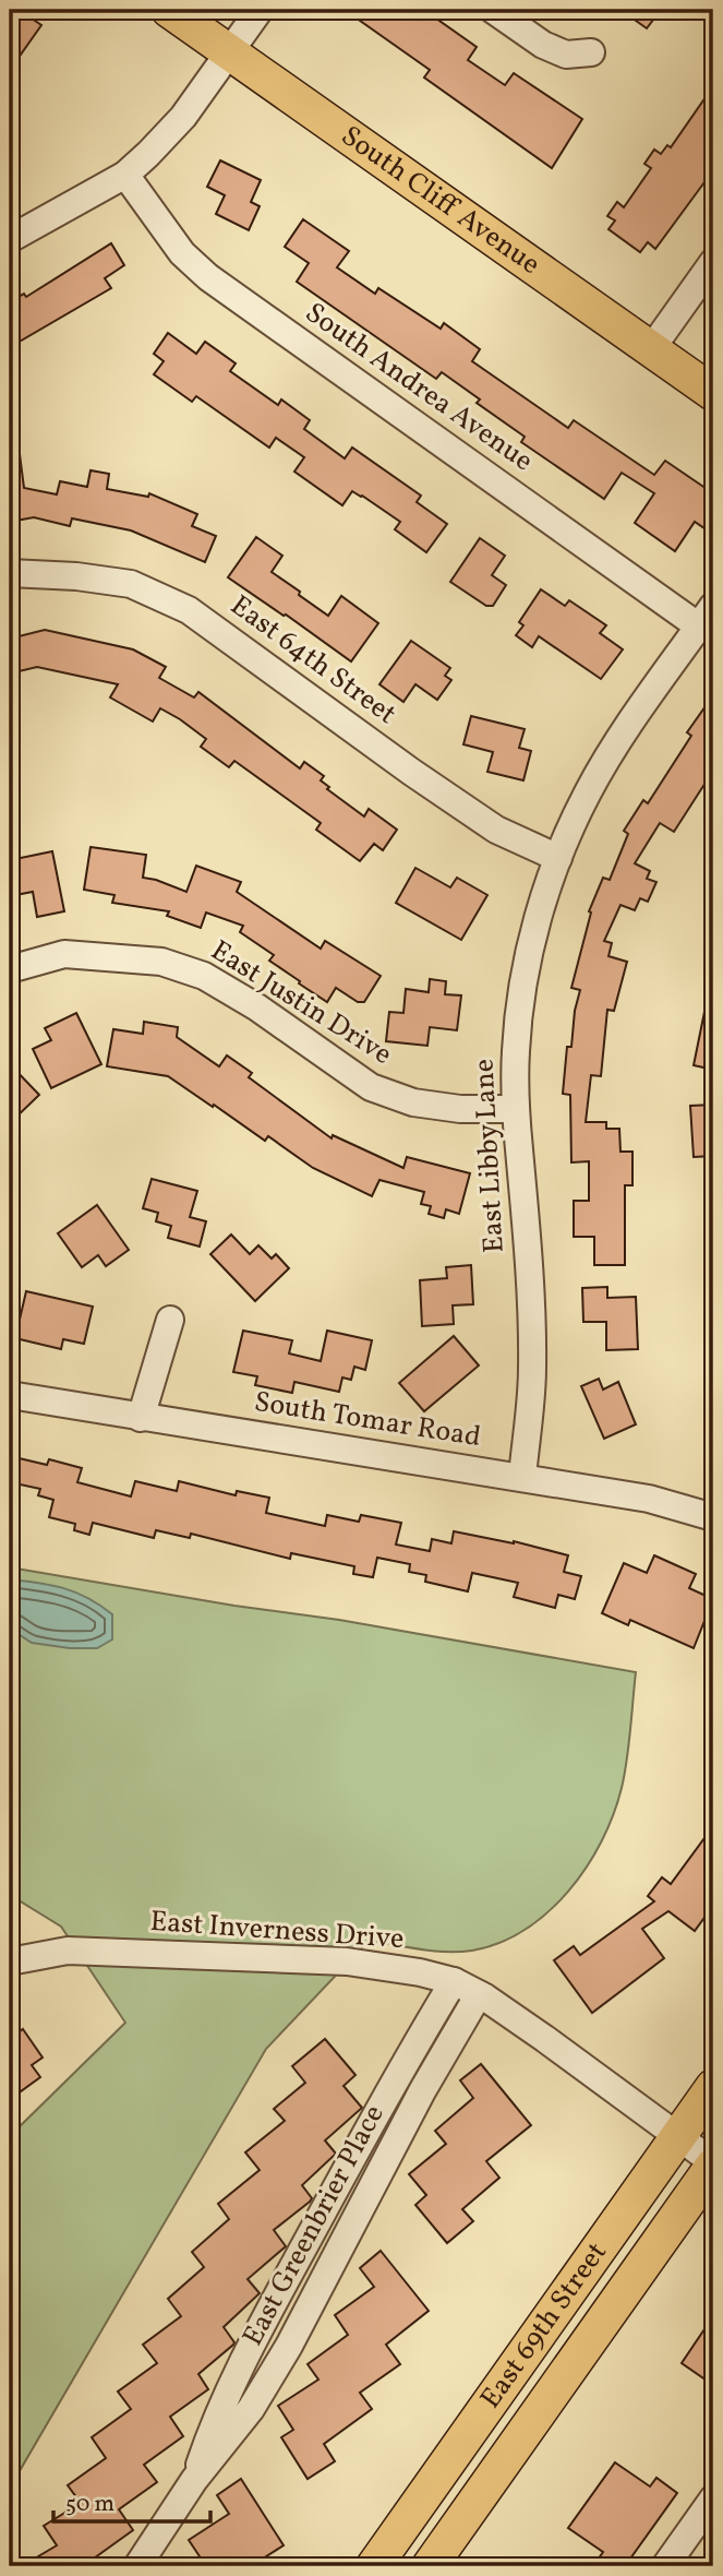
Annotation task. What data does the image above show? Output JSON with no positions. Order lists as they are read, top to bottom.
{
  "streets": {
    "main road": ["South Cliff Avenue", "East 69th Street"],
    "street": [
      "South Andrea Avenue",
      "East 64th Street",
      "East Justin Drive",
      "East Libby Lane",
      "South Tomar Road",
      "East Inverness Drive",
      "East Greenbrier Place"
    ]
  },
  "crossings": [
    ["South Andrea Avenue", "East Libby Lane"],
    ["East 64th Street", "East Libby Lane"],
    ["East Justin Drive", "East Libby Lane"],
    ["East Libby Lane", "South Tomar Road"],
    ["East Inverness Drive", "East Greenbrier Place"],
    ["East Inverness Drive", "East 69th Street"]
  ],
  "scale_bar": "50 m"
}
